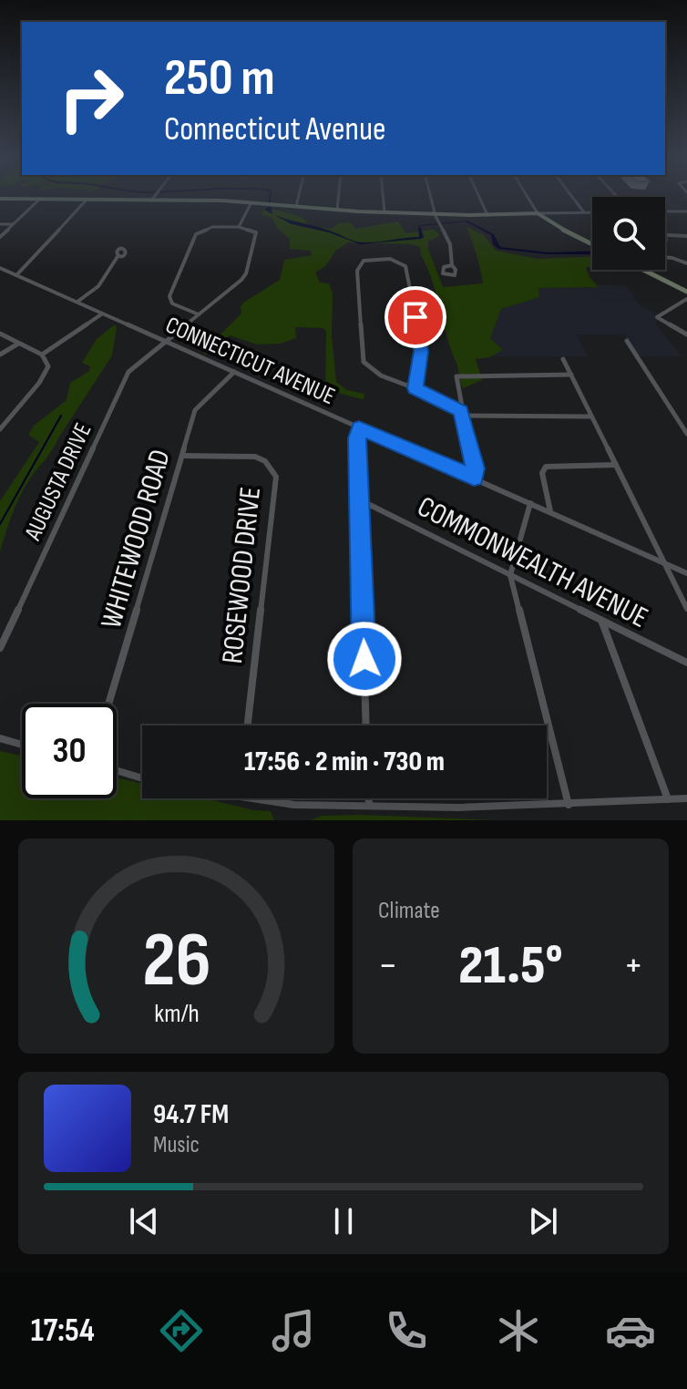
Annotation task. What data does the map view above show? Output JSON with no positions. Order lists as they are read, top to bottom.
{
  "streets": {
    "street": [
      "CONNECTICUT AVENUE",
      "AUGUSTA DRIVE",
      "WHITEWOOD ROAD",
      "COMMONWEALTH AVENUE",
      "ROSEWOOD DRIVE"
    ]
  },
  "crossings": [
    ["CONNECTICUT AVENUE", "AUGUSTA DRIVE"],
    ["CONNECTICUT AVENUE", "WHITEWOOD ROAD"],
    ["WHITEWOOD ROAD", "ROSEWOOD DRIVE"]
  ],
  "page": {
    "turn": ["250 m", "Connecticut Avenue"],
    "limit": "30",
    "trip": "17:56 · 2 min · 730 m",
    "tile": "Climate",
    "heat": ["−", "21.5°", "+"],
    "song": ["94.7 FM", "Music"],
    "tabs": "17:54",
    "gauge": ["26", "km/h"]
  }
}
